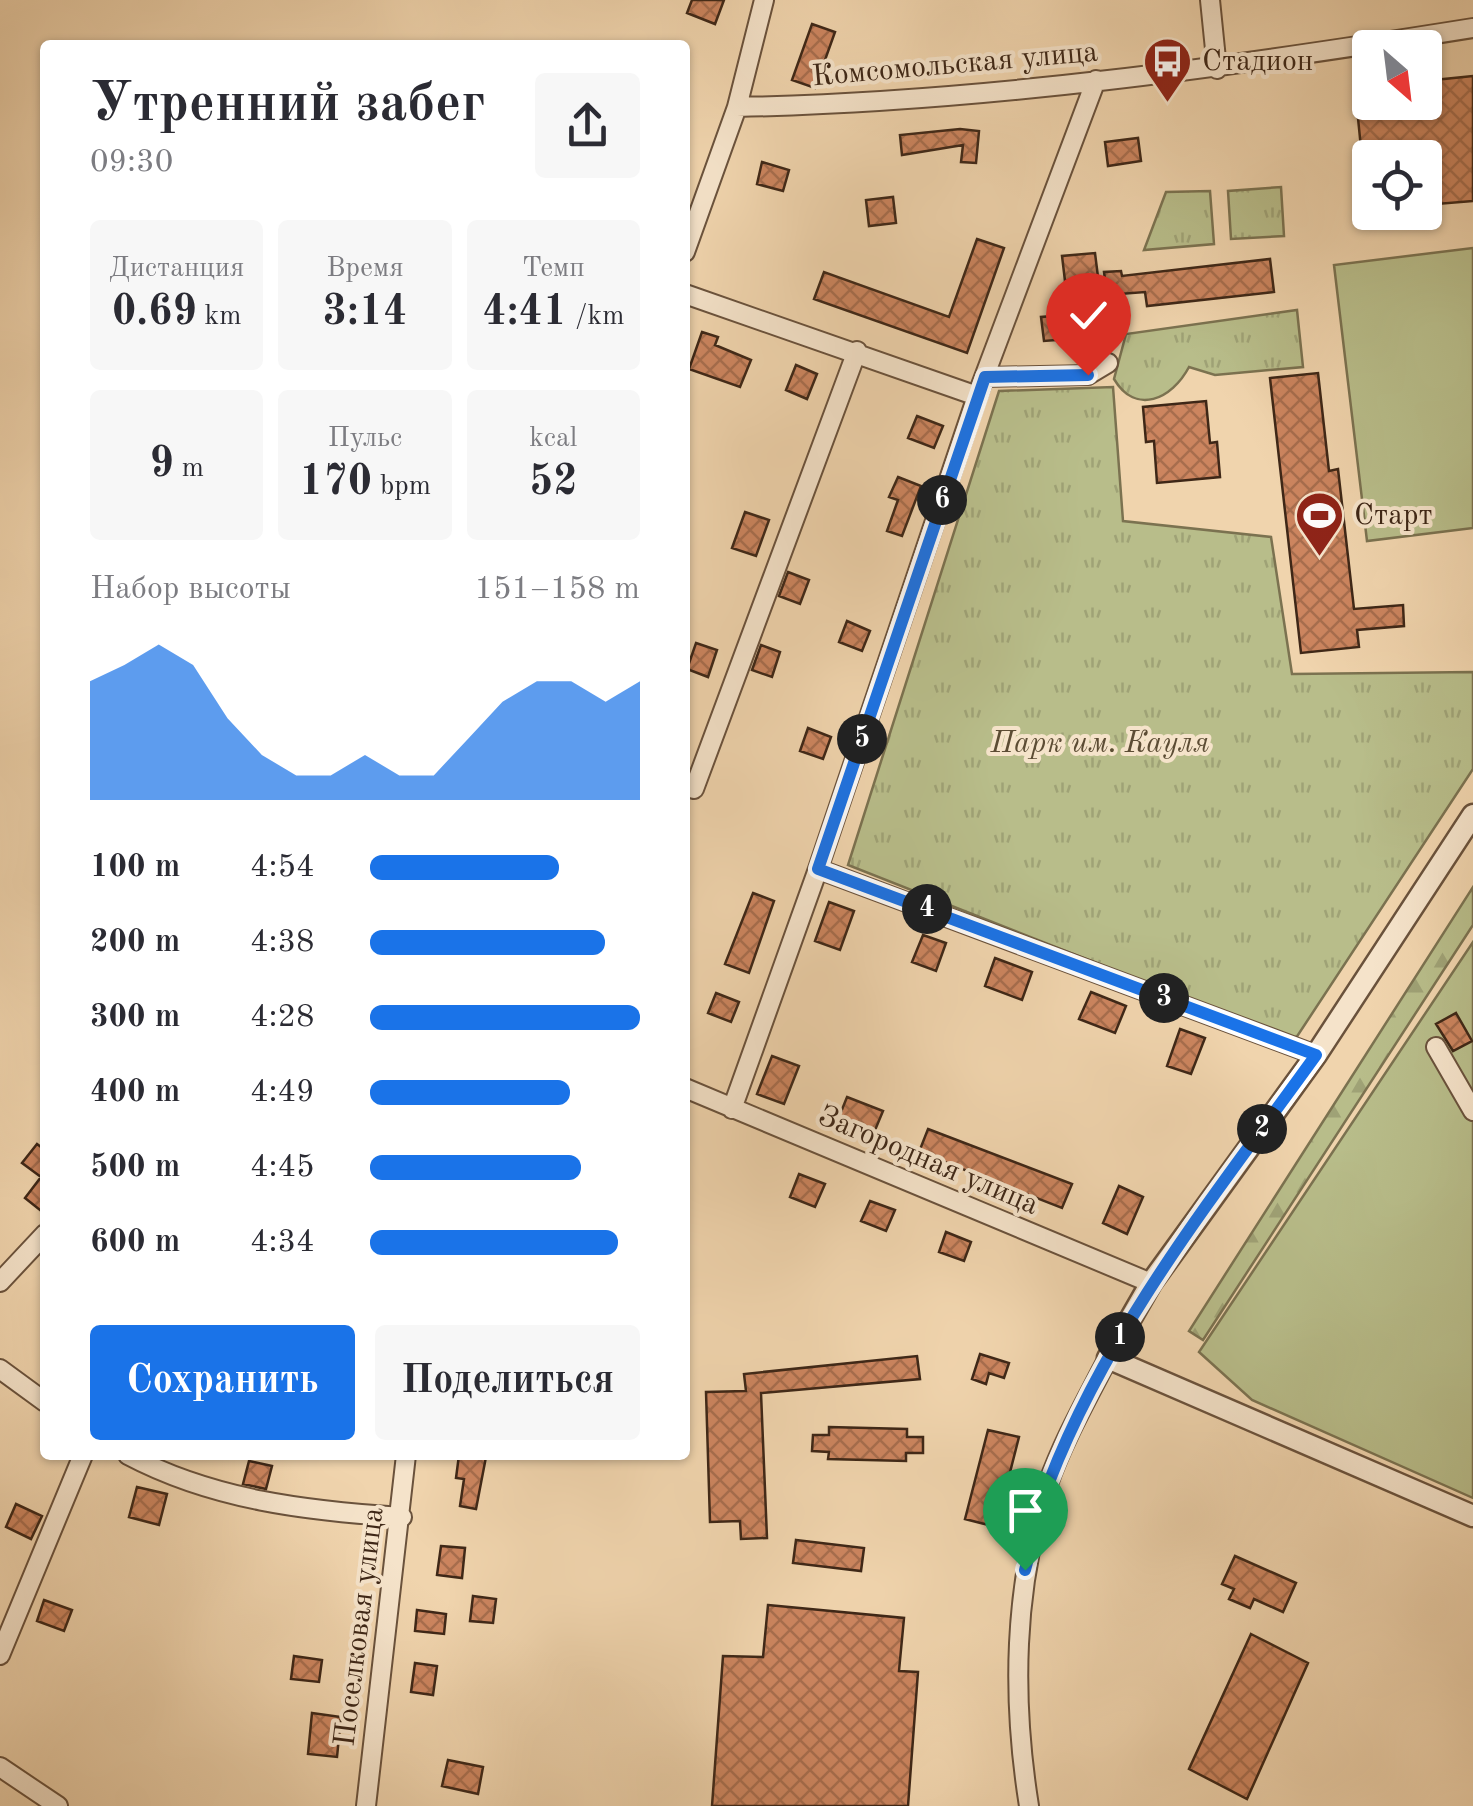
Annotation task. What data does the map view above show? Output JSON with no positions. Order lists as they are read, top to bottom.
{
  "streets": {
    "street": ["Комсомольская улица", "Загородная улица", "Поселковая улица"]
  },
  "parks": ["Парк им. Кауля"],
  "places": {
    "bus stop": ["Стадион"],
    "sports": ["Старт"]
  },
  "north": "bottom right",
  "page": {
    "heading": ["Утренний забег", "09:30"],
    "stats": [
      ["Дистанция", "0.69 km"],
      ["Время", "3:14"],
      ["Темп", "4:41 /km"],
      ["9 m"],
      ["Пульс", "170 bpm"],
      ["kcal", "52"]
    ],
    "pins": [
      "6",
      "5",
      "4",
      "3",
      "2",
      "1"
    ],
    "chart": ["Набор высоты", "151–158 m"],
    "list": [
      {
        "name": "100 m",
        "note": "4:54"
      },
      {
        "name": "200 m",
        "note": "4:38"
      },
      {
        "name": "300 m",
        "note": "4:28"
      },
      {
        "name": "400 m",
        "note": "4:49"
      },
      {
        "name": "500 m",
        "note": "4:45"
      },
      {
        "name": "600 m",
        "note": "4:34"
      }
    ],
    "buttons": ["Сохранить", "Поделиться"]
  }
}
